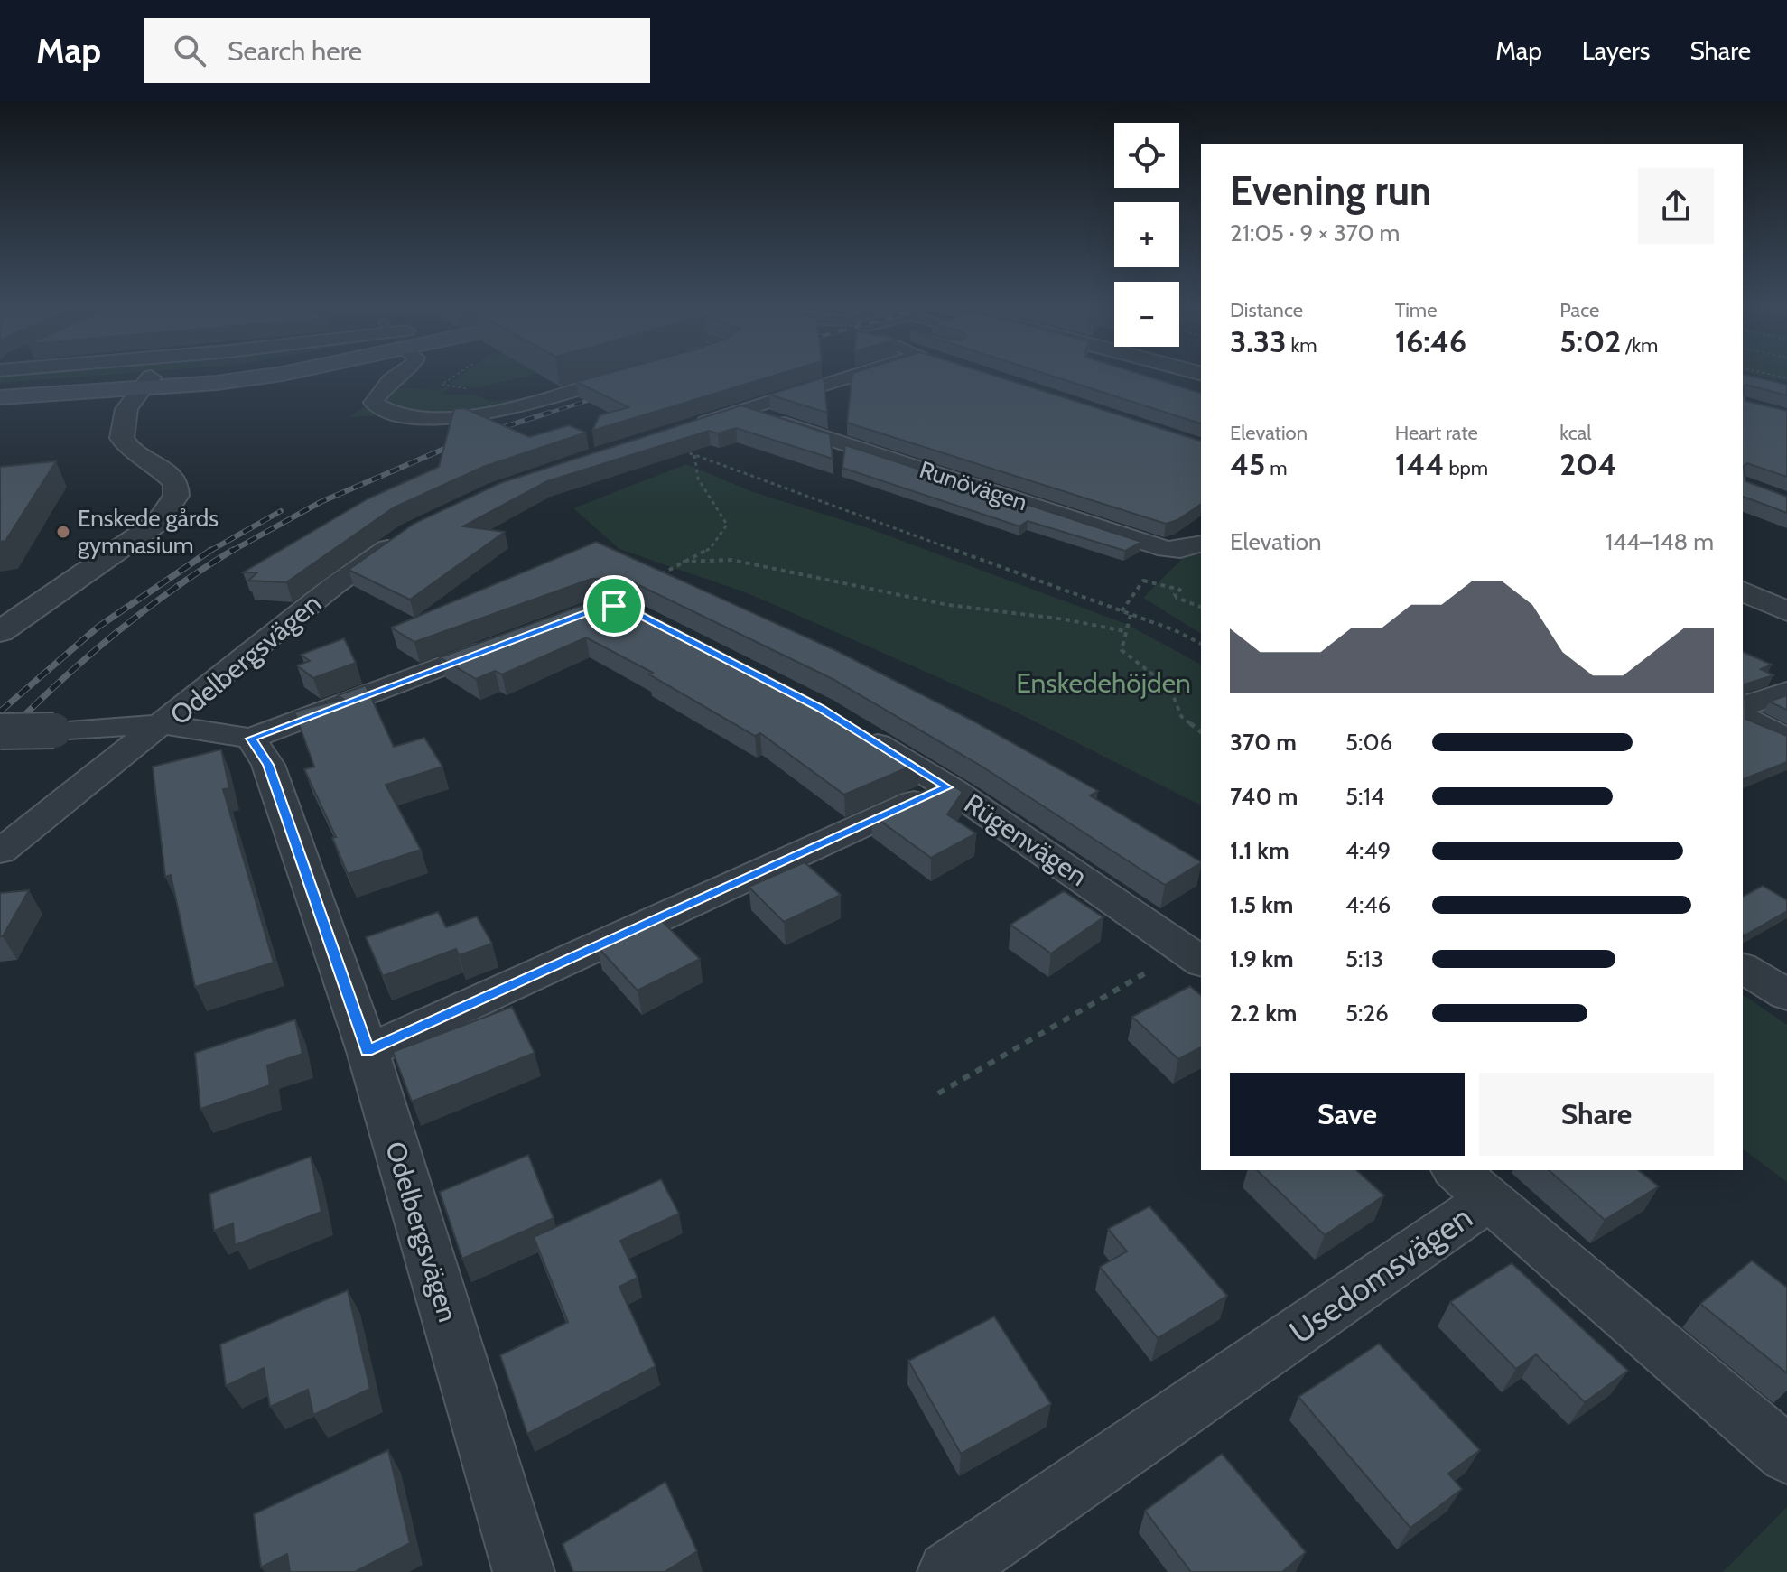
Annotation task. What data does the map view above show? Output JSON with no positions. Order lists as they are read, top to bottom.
{
  "streets": {
    "street": [
      "Runövägen",
      "Odelbergsvägen",
      "Rügenvägen",
      "Usedomsvägen"
    ]
  },
  "parks": ["Enskedehöjden"],
  "places": ["Enskede gårds gymnasium"],
  "page": {
    "header": "Map",
    "search": "Search here",
    "nav": ["Map", "Layers", "Share"],
    "map_buttons": ["+", "−"],
    "heading": ["Evening run", "21:05 · 9 × 370 m"],
    "stats": [
      ["Distance", "3.33 km"],
      ["Time", "16:46"],
      ["Pace", "5:02 /km"],
      ["Elevation", "45 m"],
      ["Heart rate", "144 bpm"],
      ["kcal", "204"]
    ],
    "chart": ["Elevation", "144–148 m"],
    "list": [
      {
        "name": "370 m",
        "note": "5:06"
      },
      {
        "name": "740 m",
        "note": "5:14"
      },
      {
        "name": "1.1 km",
        "note": "4:49"
      },
      {
        "name": "1.5 km",
        "note": "4:46"
      },
      {
        "name": "1.9 km",
        "note": "5:13"
      },
      {
        "name": "2.2 km",
        "note": "5:26"
      }
    ],
    "buttons": ["Save", "Share"]
  }
}
